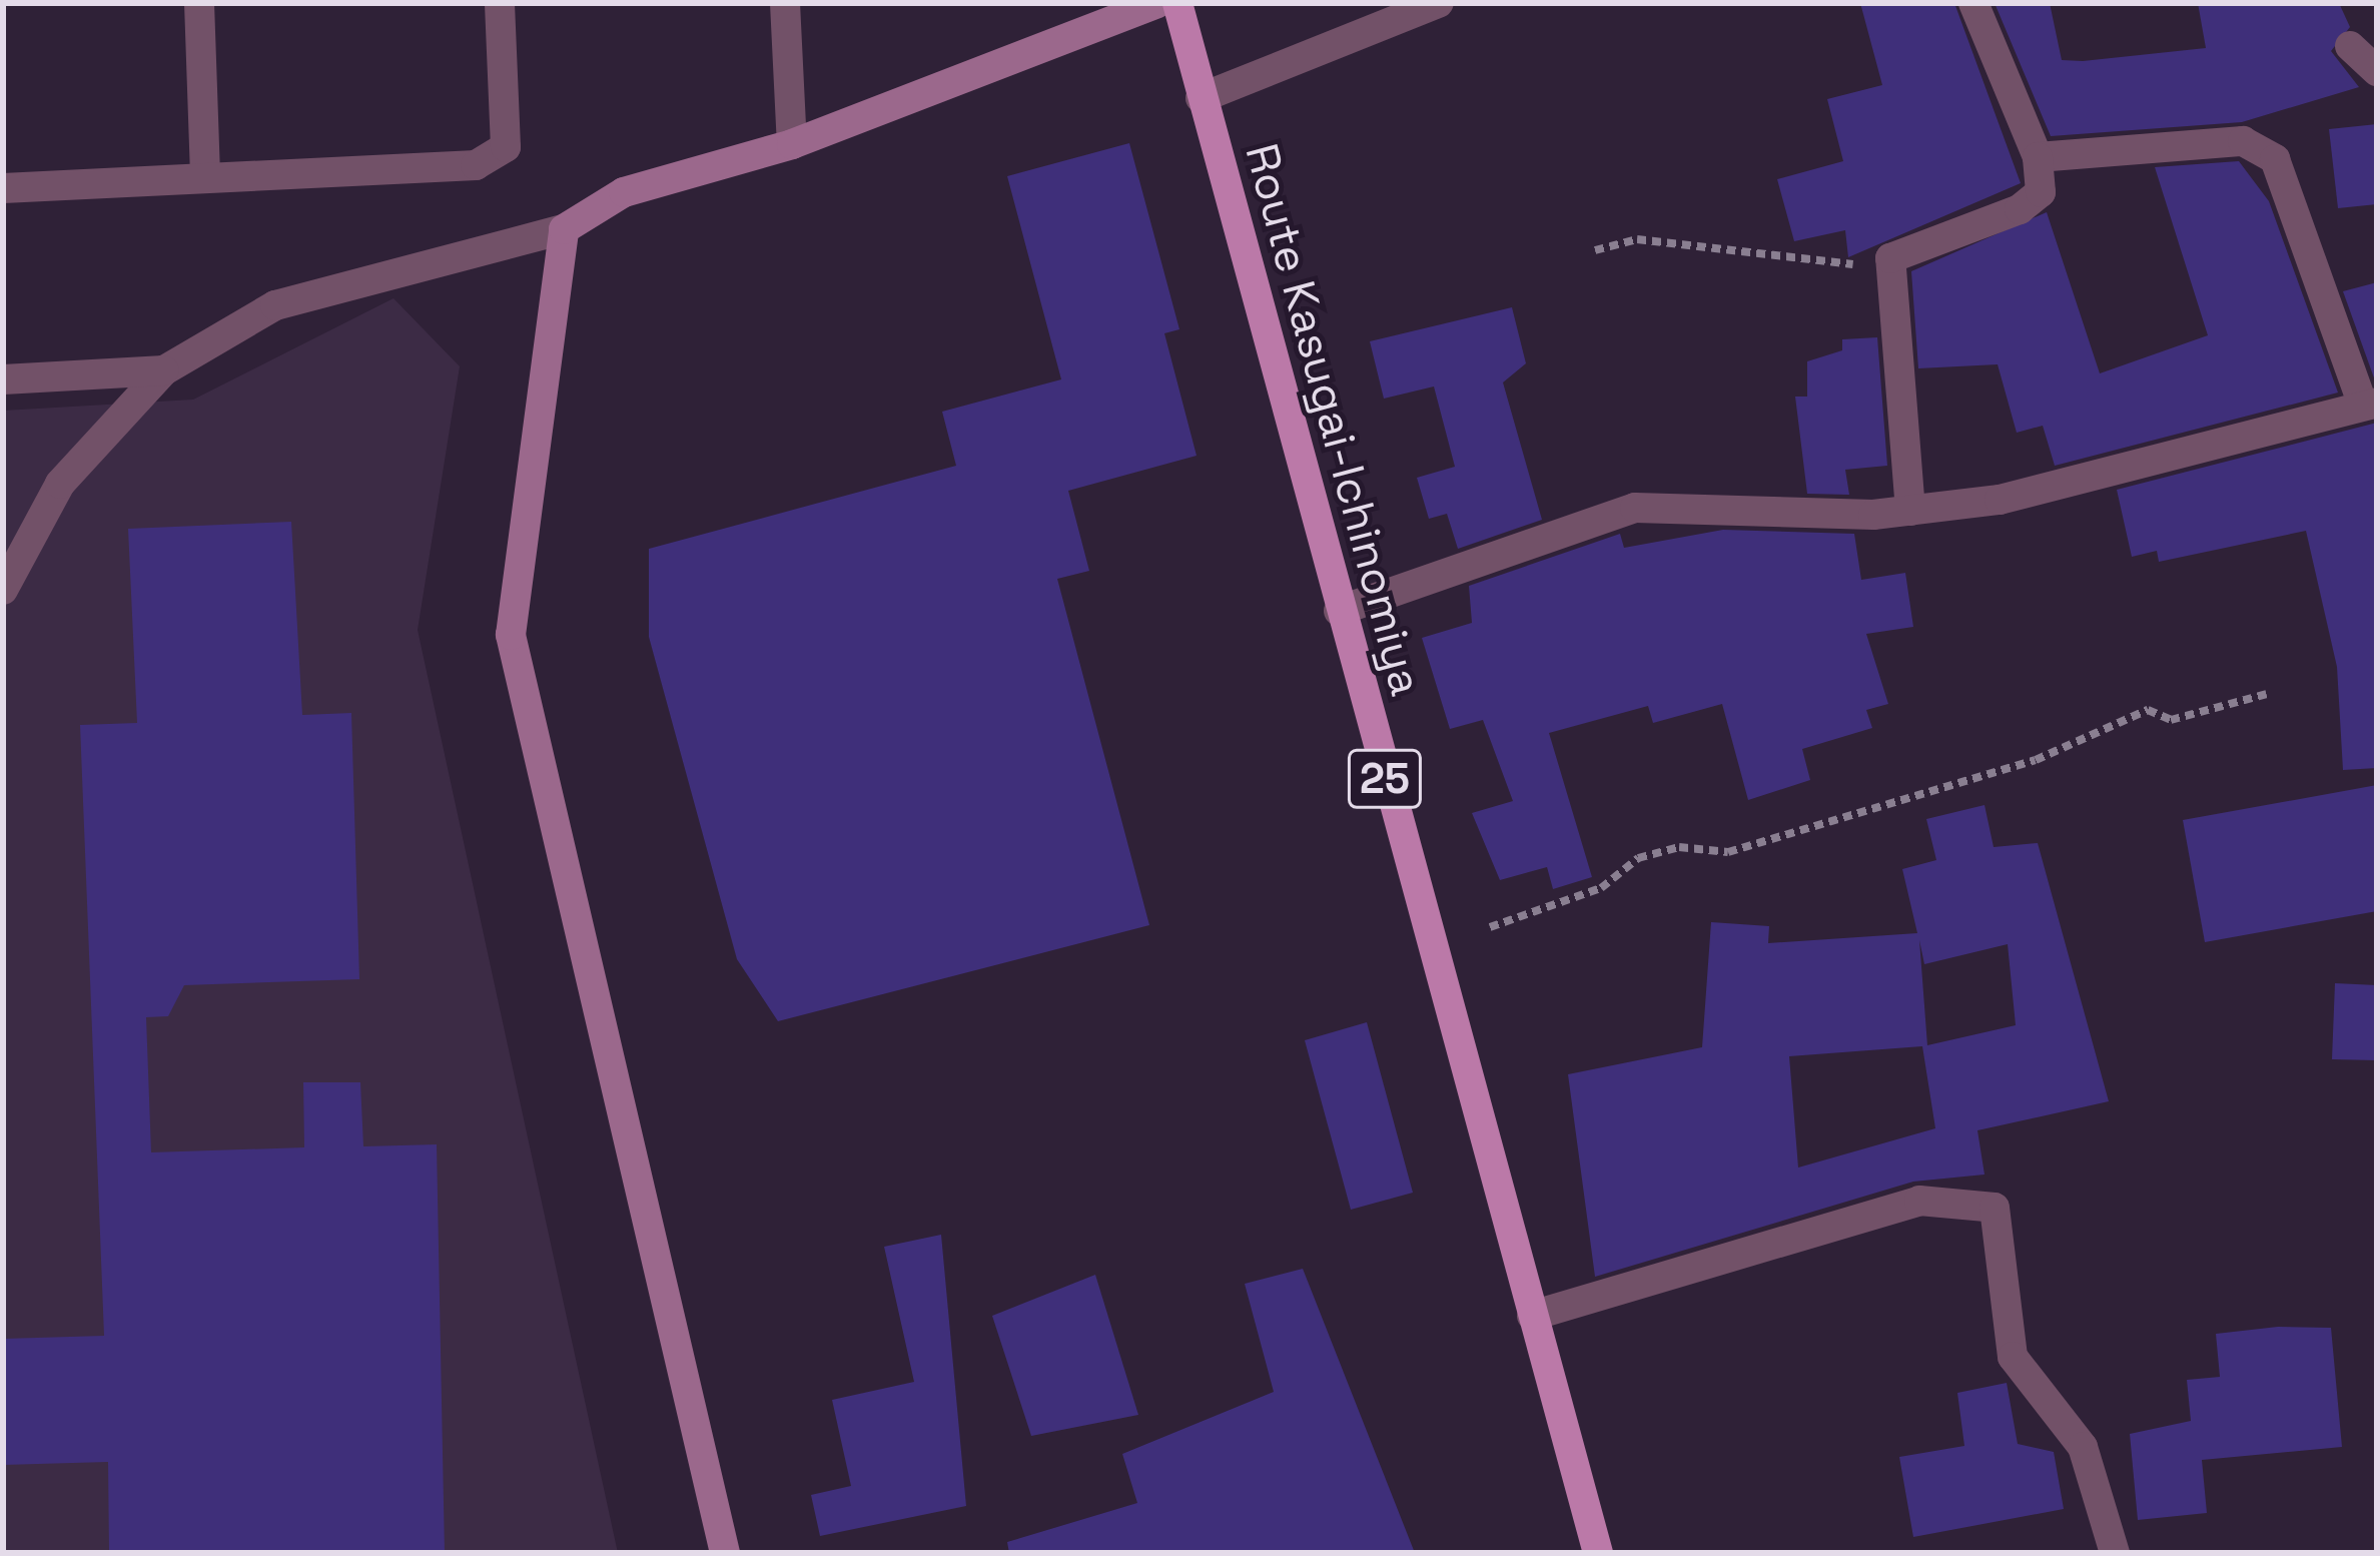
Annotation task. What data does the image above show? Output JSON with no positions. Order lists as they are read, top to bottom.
{
  "streets": {
    "main road": ["Route Kasugai-Ichinomiya", "25"]
  }
}
